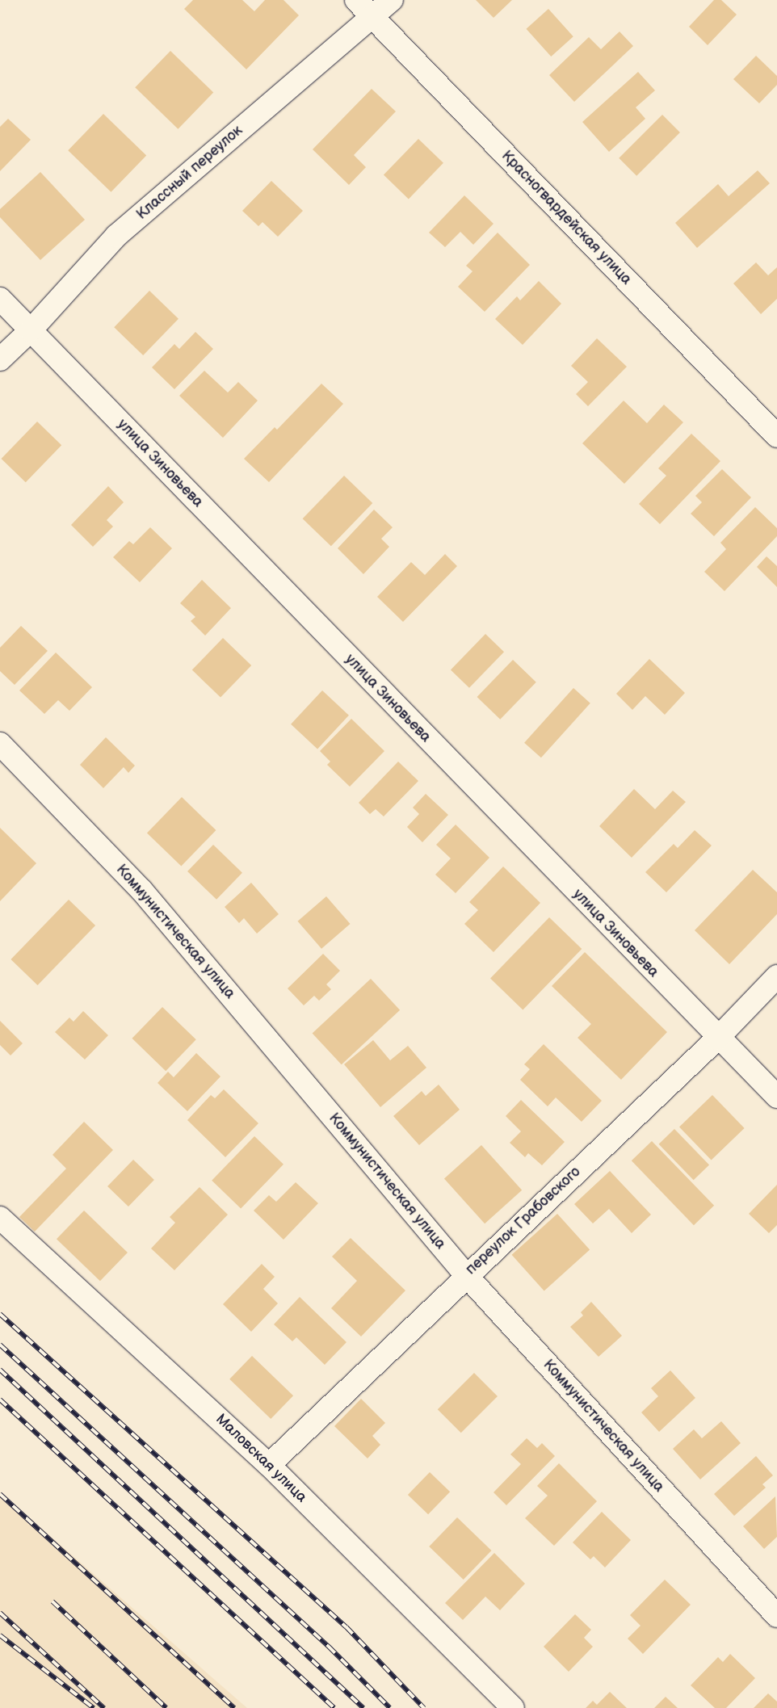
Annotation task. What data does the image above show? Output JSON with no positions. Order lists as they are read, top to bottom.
{
  "streets": {
    "street": [
      "Классный переулок",
      "Красногвардейская улица",
      "улица Зиновьева",
      "Коммунистическая улица",
      "переулок Грабовского",
      "Маловская улица"
    ]
  },
  "crossings": [
    ["Классный переулок", "Красногвардейская улица"],
    ["Классный переулок", "улица Зиновьева"],
    ["улица Зиновьева", "переулок Грабовского"],
    ["Коммунистическая улица", "переулок Грабовского"],
    ["переулок Грабовского", "Маловская улица"]
  ]
}
